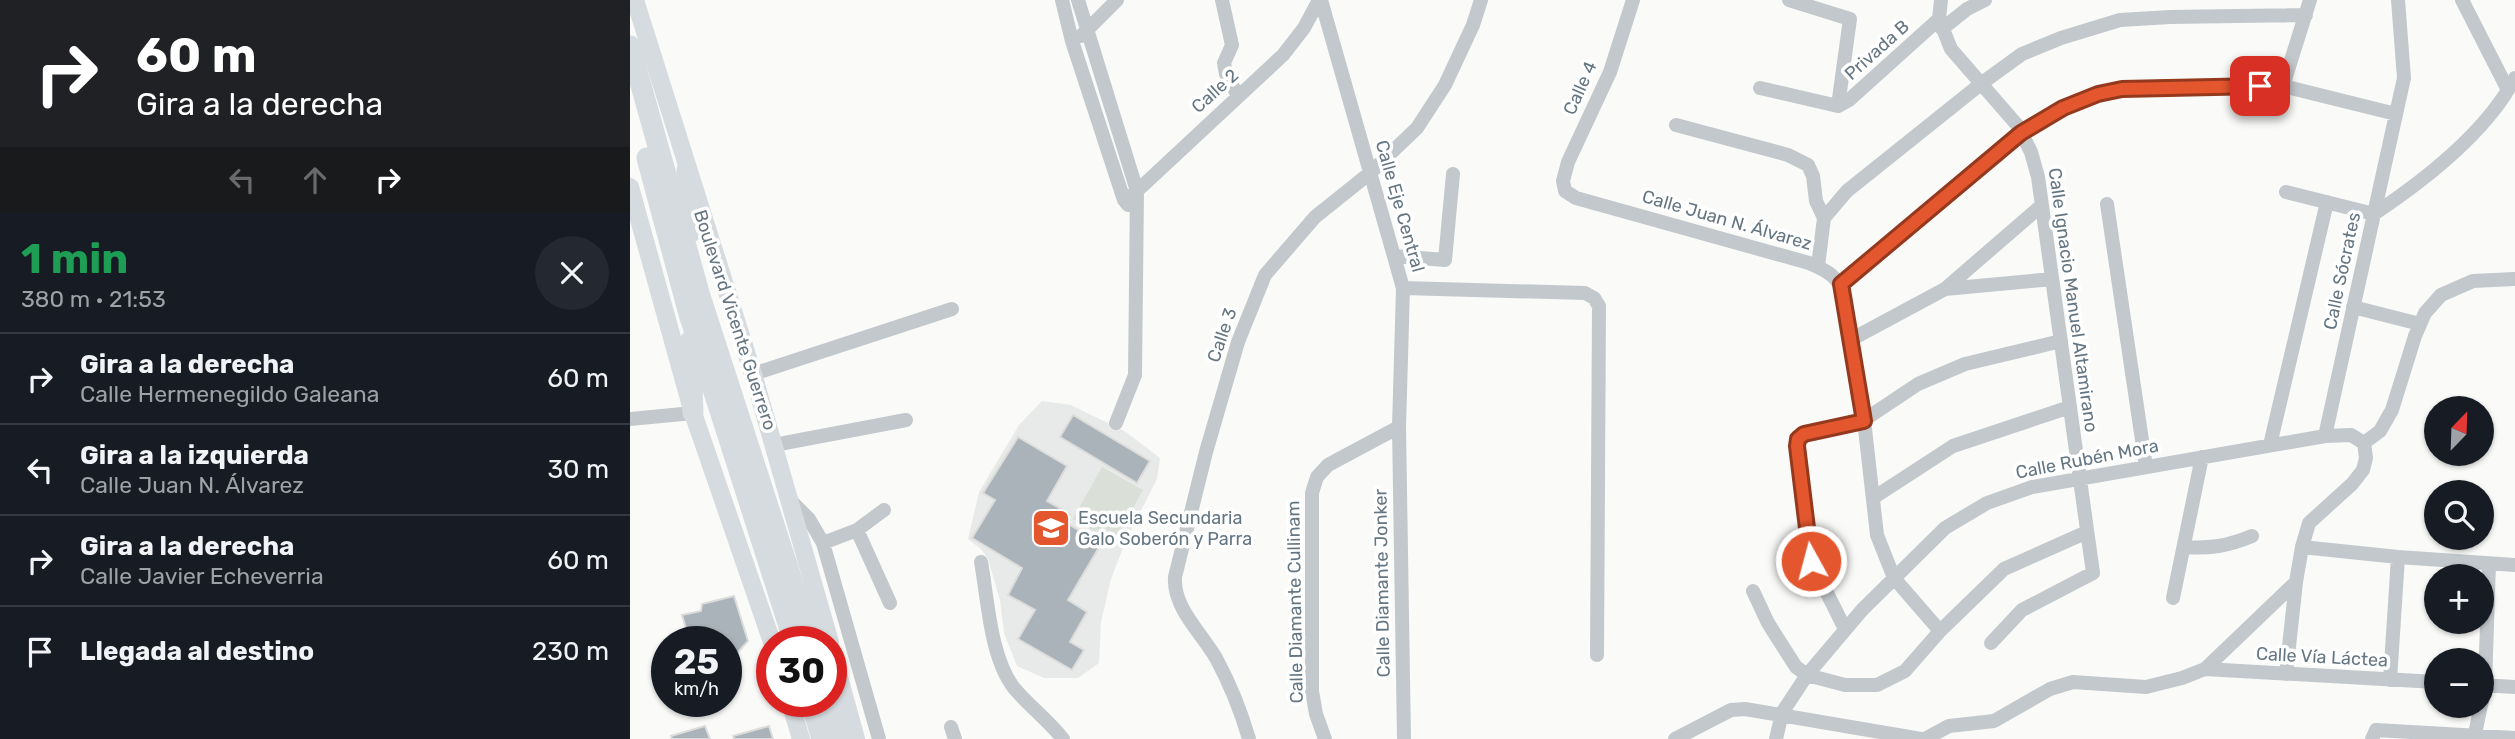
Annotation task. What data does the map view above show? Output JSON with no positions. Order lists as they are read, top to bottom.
{
  "streets": {
    "highway": ["Boulevard Vicente Guerrero"],
    "street": [
      "Privada B",
      "Calle 4",
      "Calle 2",
      "Calle Eje Central",
      "Calle Juan N. Álvarez",
      "Calle Sócrates",
      "Calle Ignacio Manuel Altamirano",
      "Calle 3",
      "Calle Rubén Mora",
      "Calle Diamante Jonker",
      "Calle Diamante Cullinam",
      "Calle Vía Láctea"
    ]
  },
  "crossings": [
    ["Privada B", "Calle Ignacio Manuel Altamirano"],
    ["Calle 4", "Calle Juan N. Álvarez"],
    ["Calle 2", "Calle Eje Central"],
    ["Calle Eje Central", "Calle 3"],
    ["Calle Eje Central", "Calle Diamante Jonker"],
    ["Calle Eje Central", "Calle Diamante Cullinam"],
    ["Calle Sócrates", "Calle Rubén Mora"],
    ["Calle Ignacio Manuel Altamirano", "Calle Rubén Mora"],
    ["Calle Diamante Jonker", "Calle Diamante Cullinam"]
  ],
  "places": {
    "school or university": ["Escuela Secundaria Galo Soberón y Parra"]
  },
  "north": "top right",
  "page": {
    "turn": ["60 m", "Gira a la derecha"],
    "heading": ["1 min", "380 m · 21:53"],
    "list": [
      {
        "name": "Gira a la derecha",
        "note": "Calle Hermenegildo Galeana",
        "value": "60 m"
      },
      {
        "name": "Gira a la izquierda",
        "note": "Calle Juan N. Álvarez",
        "value": "30 m"
      },
      {
        "name": "Gira a la derecha",
        "note": "Calle Javier Echeverria",
        "value": "60 m"
      },
      {
        "name": "Llegada al destino",
        "value": "230 m"
      }
    ],
    "map_buttons": ["+", "−"],
    "speed": "25 km/h",
    "limit": "30"
  }
}
